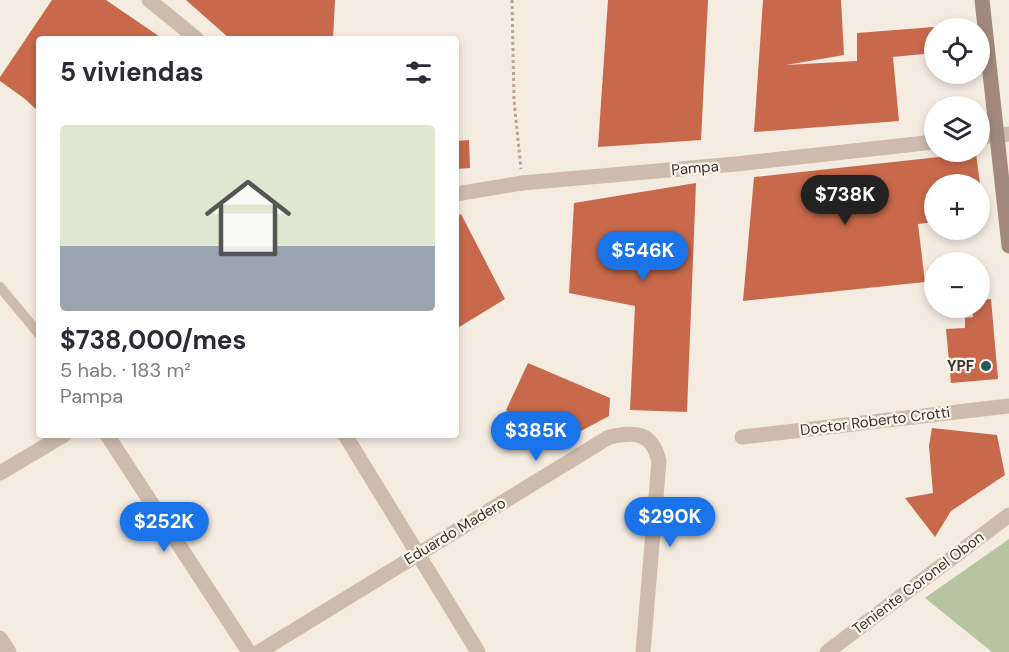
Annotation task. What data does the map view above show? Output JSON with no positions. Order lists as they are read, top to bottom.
{
  "streets": {
    "street": [
      "Pampa",
      "Doctor Roberto Crotti",
      "Eduardo Madero",
      "Teniente Coronel Obon"
    ]
  },
  "places": ["YPF"],
  "page": {
    "map_buttons": ["+", "−"],
    "heading": "5 viviendas",
    "list": [
      {
        "name": "$738,000/mes",
        "note": "5 hab. · 183 m² · Pampa"
      }
    ],
    "price": [
      "$738K",
      "$546K",
      "$385K",
      "$290K",
      "$252K"
    ]
  }
}
